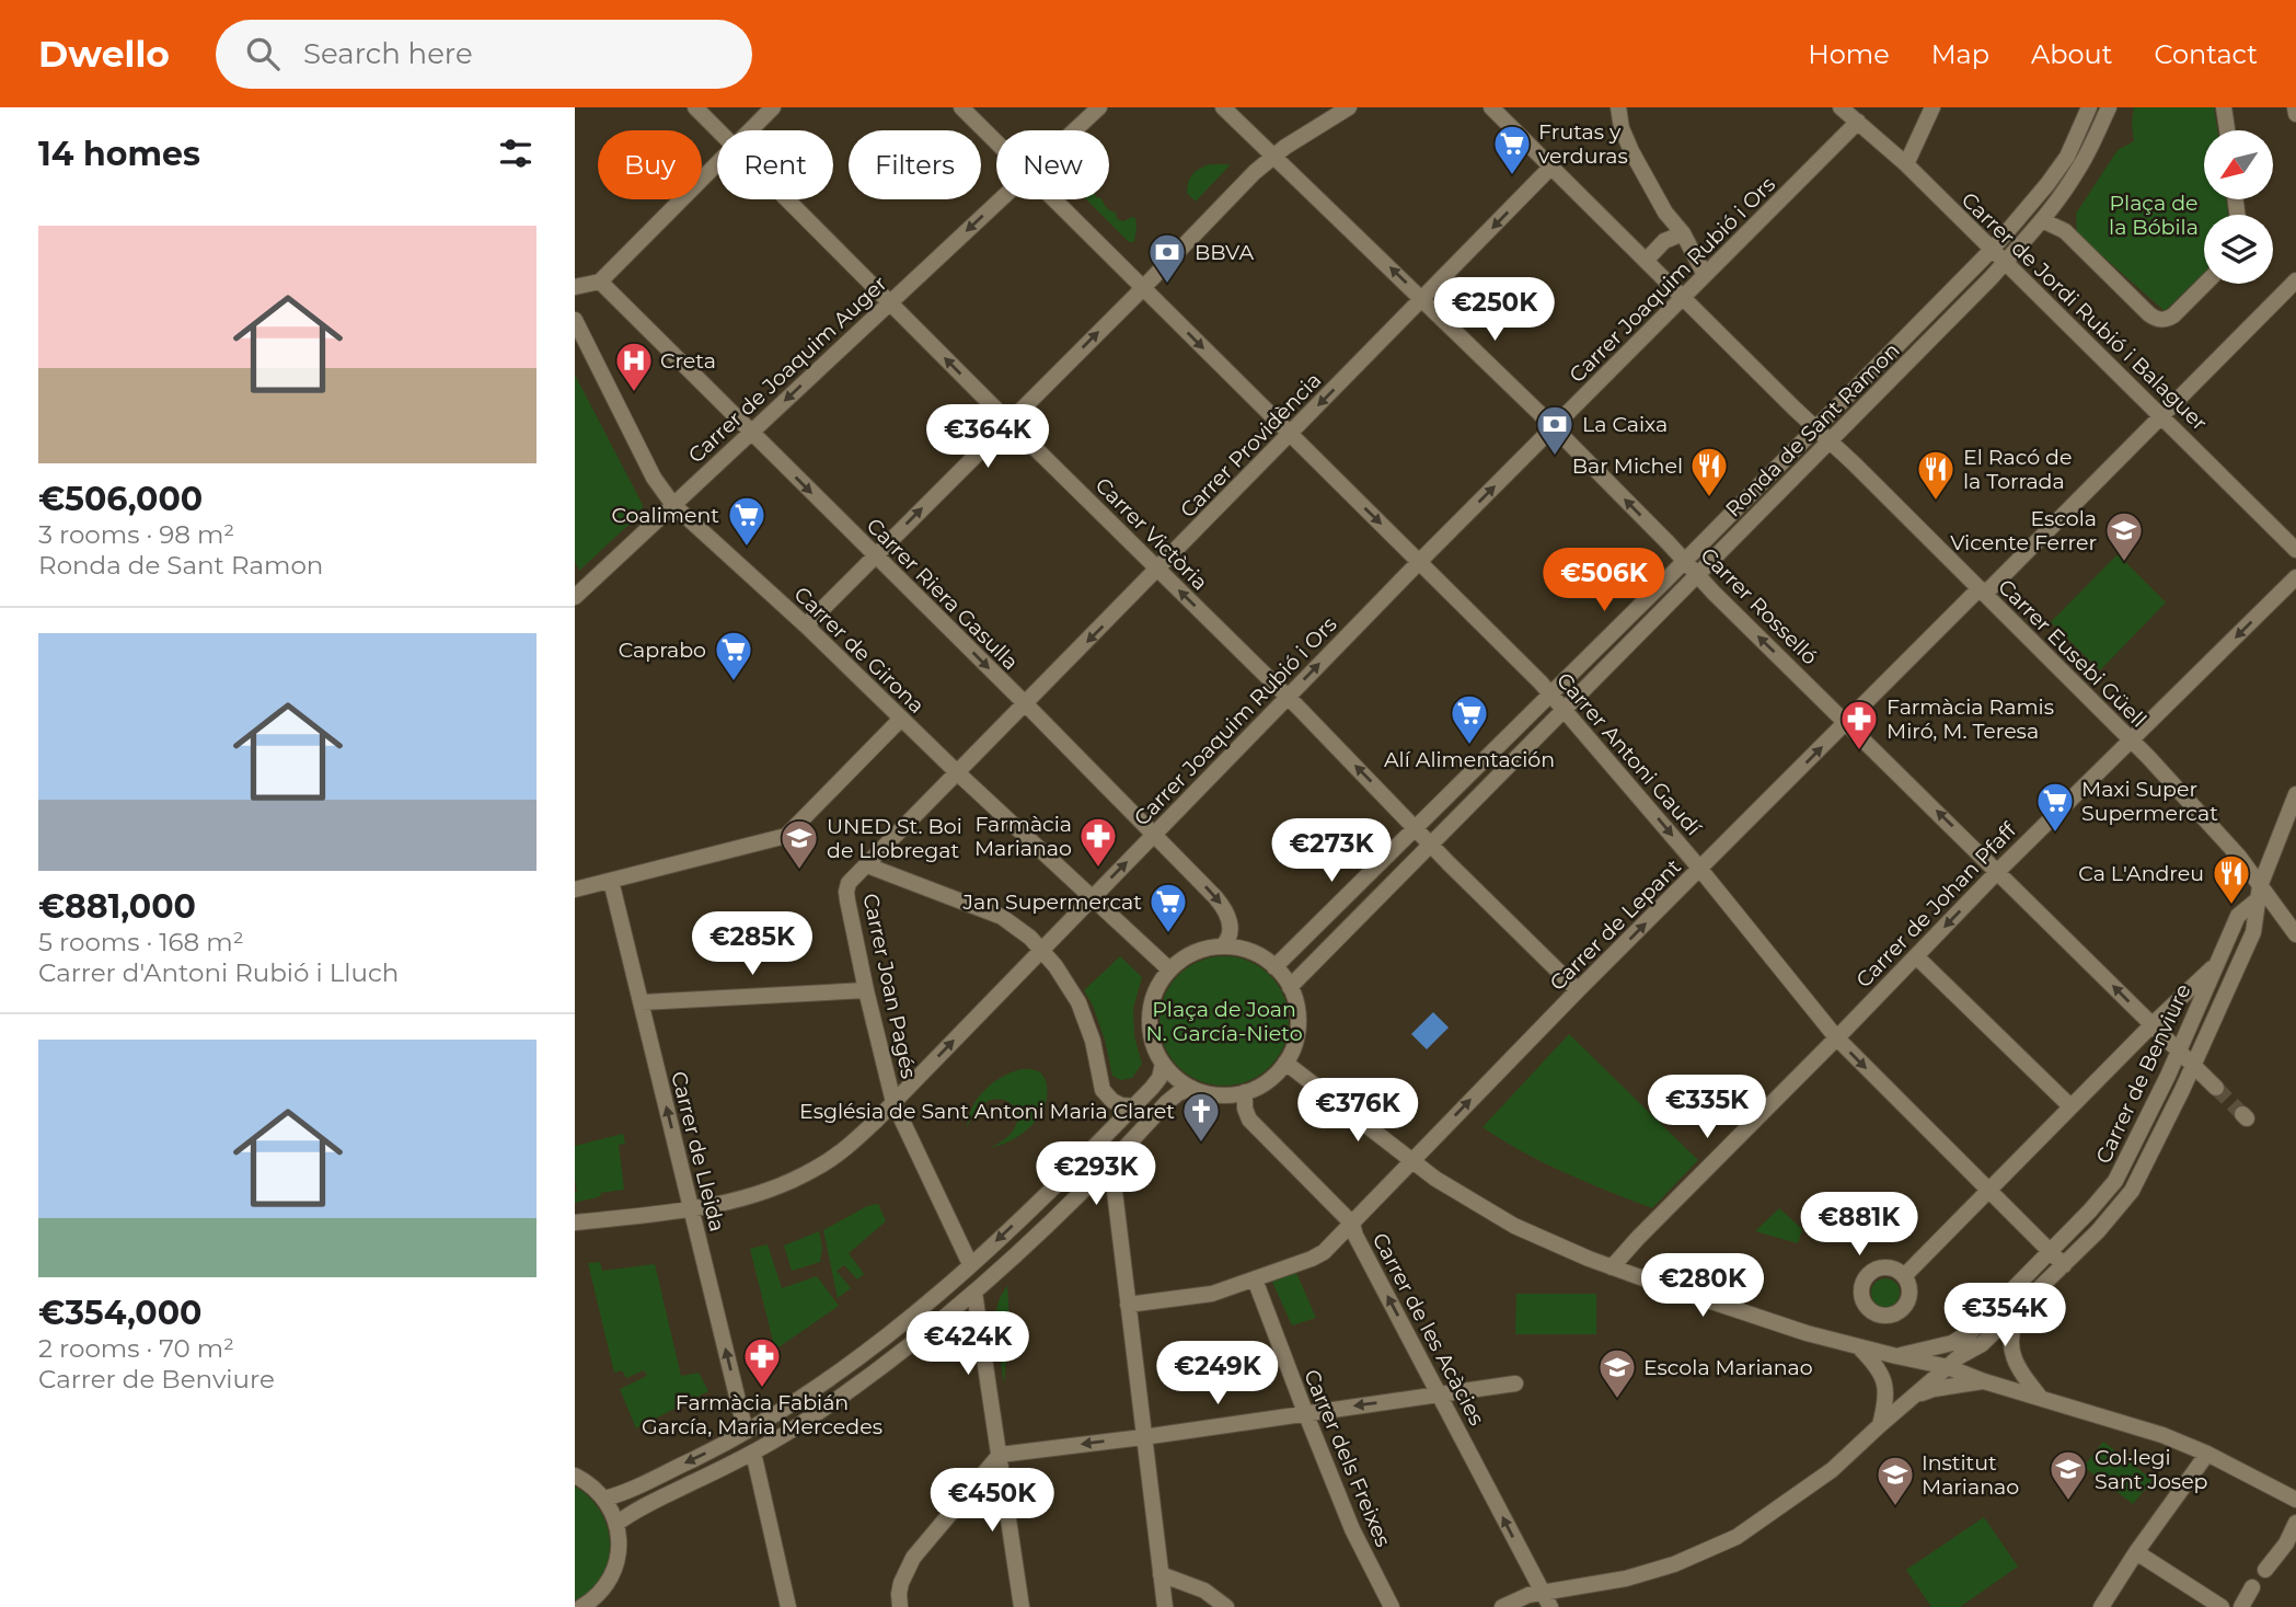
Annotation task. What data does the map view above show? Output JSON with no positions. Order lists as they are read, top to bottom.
{
  "streets": {
    "street": [
      "Carrer Joaquim Rubió i Ors",
      "Carrer de Jordi Rubió i Balaguer",
      "Carrer de Joaquim Auger",
      "Ronda de Sant Ramon",
      "Carrer Providència",
      "Carrer Victòria",
      "Carrer Riera Gasulla",
      "Carrer Rosselló",
      "Carrer de Girona",
      "Carrer Eusebi Güell",
      "Carrer Antoni Gaudí",
      "Carrer de Johan Pfaff",
      "Carrer de Lepant",
      "Carrer Joan Pagés",
      "Carrer de Benviure",
      "Carrer de Lleida",
      "Carrer de les Acàcies",
      "Carrer dels Freixes"
    ]
  },
  "crossings": [
    ["Carrer Joaquim Rubió i Ors", "Carrer de Jordi Rubió i Balaguer"],
    ["Carrer Joaquim Rubió i Ors", "Carrer Victòria"],
    ["Carrer Joaquim Rubió i Ors", "Carrer Riera Gasulla"],
    ["Carrer Joaquim Rubió i Ors", "Carrer Rosselló"],
    ["Carrer Joaquim Rubió i Ors", "Carrer de Girona"],
    ["Carrer Joaquim Rubió i Ors", "Carrer Eusebi Güell"],
    ["Carrer Joaquim Rubió i Ors", "Carrer Antoni Gaudí"],
    ["Carrer Joaquim Rubió i Ors", "Carrer Joan Pagés"],
    ["Carrer Joaquim Rubió i Ors", "Carrer de Lleida"],
    ["Carrer de Jordi Rubió i Balaguer", "Ronda de Sant Ramon"],
    ["Carrer de Jordi Rubió i Balaguer", "Carrer de Lepant"],
    ["Carrer de Joaquim Auger", "Carrer Victòria"],
    ["Carrer de Joaquim Auger", "Carrer Riera Gasulla"],
    ["Carrer de Joaquim Auger", "Carrer de Girona"],
    ["Ronda de Sant Ramon", "Carrer Victòria"],
    ["Ronda de Sant Ramon", "Carrer Riera Gasulla"],
    ["Ronda de Sant Ramon", "Carrer Rosselló"],
    ["Ronda de Sant Ramon", "Carrer de Girona"],
    ["Ronda de Sant Ramon", "Carrer Eusebi Güell"],
    ["Ronda de Sant Ramon", "Carrer Antoni Gaudí"],
    ["Ronda de Sant Ramon", "Carrer de les Acàcies"],
    ["Carrer Providència", "Carrer Victòria"],
    ["Carrer Providència", "Carrer Riera Gasulla"],
    ["Carrer Providència", "Carrer Rosselló"],
    ["Carrer Providència", "Carrer de Girona"],
    ["Carrer Providència", "Carrer Antoni Gaudí"],
    ["Carrer Providència", "Carrer Joan Pagés"],
    ["Carrer Victòria", "Carrer de Lepant"],
    ["Carrer Riera Gasulla", "Carrer de Girona"],
    ["Carrer Riera Gasulla", "Carrer de les Acàcies"],
    ["Carrer Rosselló", "Carrer de Johan Pfaff"],
    ["Carrer Rosselló", "Carrer de Lepant"],
    ["Carrer Rosselló", "Carrer de Benviure"],
    ["Carrer de Girona", "Carrer de les Acàcies"],
    ["Carrer Eusebi Güell", "Carrer de Johan Pfaff"],
    ["Carrer Eusebi Güell", "Carrer de Lepant"],
    ["Carrer Eusebi Güell", "Carrer de Benviure"],
    ["Carrer Antoni Gaudí", "Carrer de Johan Pfaff"],
    ["Carrer Antoni Gaudí", "Carrer de Lepant"],
    ["Carrer Antoni Gaudí", "Carrer de Benviure"],
    ["Carrer de Lepant", "Carrer de les Acàcies"],
    ["Carrer de Lepant", "Carrer dels Freixes"]
  ],
  "one_way": [
    "Carrer Joaquim Rubió i Ors",
    "Carrer de Joaquim Auger",
    "Carrer Providència",
    "Carrer Victòria",
    "Carrer Riera Gasulla",
    "Carrer Rosselló",
    "Carrer Antoni Gaudí",
    "Carrer de Johan Pfaff",
    "Carrer de Lepant",
    "Carrer de Lleida",
    "Carrer de les Acàcies"
  ],
  "parks": ["Plaça de la Bóbila", "Plaça de Joan N. García-Nieto"],
  "places": {
    "supermarket": [
      "Frutas y verduras",
      "Coaliment",
      "Caprabo",
      "Alí Alimentación",
      "Maxi Super Supermercat",
      "Jan Supermercat"
    ],
    "bank": ["BBVA", "La Caixa"],
    "hospital": ["Creta"],
    "restaurant": ["Bar Michel", "El Racó de la Torrada", "Ca L'Andreu"],
    "school or university": [
      "Escola Vicente Ferrer",
      "UNED St. Boi de Llobregat",
      "Escola Marianao",
      "Col·legi Sant Josep",
      "Institut Marianao"
    ],
    "pharmacy": ["Farmàcia Ramis Miró, M. Teresa", "Farmàcia Marianao", "Farmàcia Fabián García, Maria Mercedes"],
    "church": ["Església de Sant Antoni Maria Claret"]
  },
  "north": "bottom left",
  "page": {
    "header": "Dwello",
    "search": "Search here",
    "nav": [
      "Home",
      "Map",
      "About",
      "Contact"
    ],
    "heading": "14 homes",
    "chip": [
      "Buy",
      "Rent",
      "Filters",
      "New"
    ],
    "list": [
      {
        "name": "€506,000",
        "note": "3 rooms · 98 m² · Ronda de Sant Ramon"
      },
      {
        "name": "€881,000",
        "note": "5 rooms · 168 m² · Carrer d'Antoni Rubió i Lluch"
      },
      {
        "name": "€354,000",
        "note": "2 rooms · 70 m² · Carrer de Benviure"
      }
    ],
    "price": [
      "€250K",
      "€364K",
      "€506K",
      "€273K",
      "€285K",
      "€335K",
      "€376K",
      "€293K",
      "€881K",
      "€280K",
      "€354K",
      "€424K",
      "€249K",
      "€450K"
    ]
  }
}
